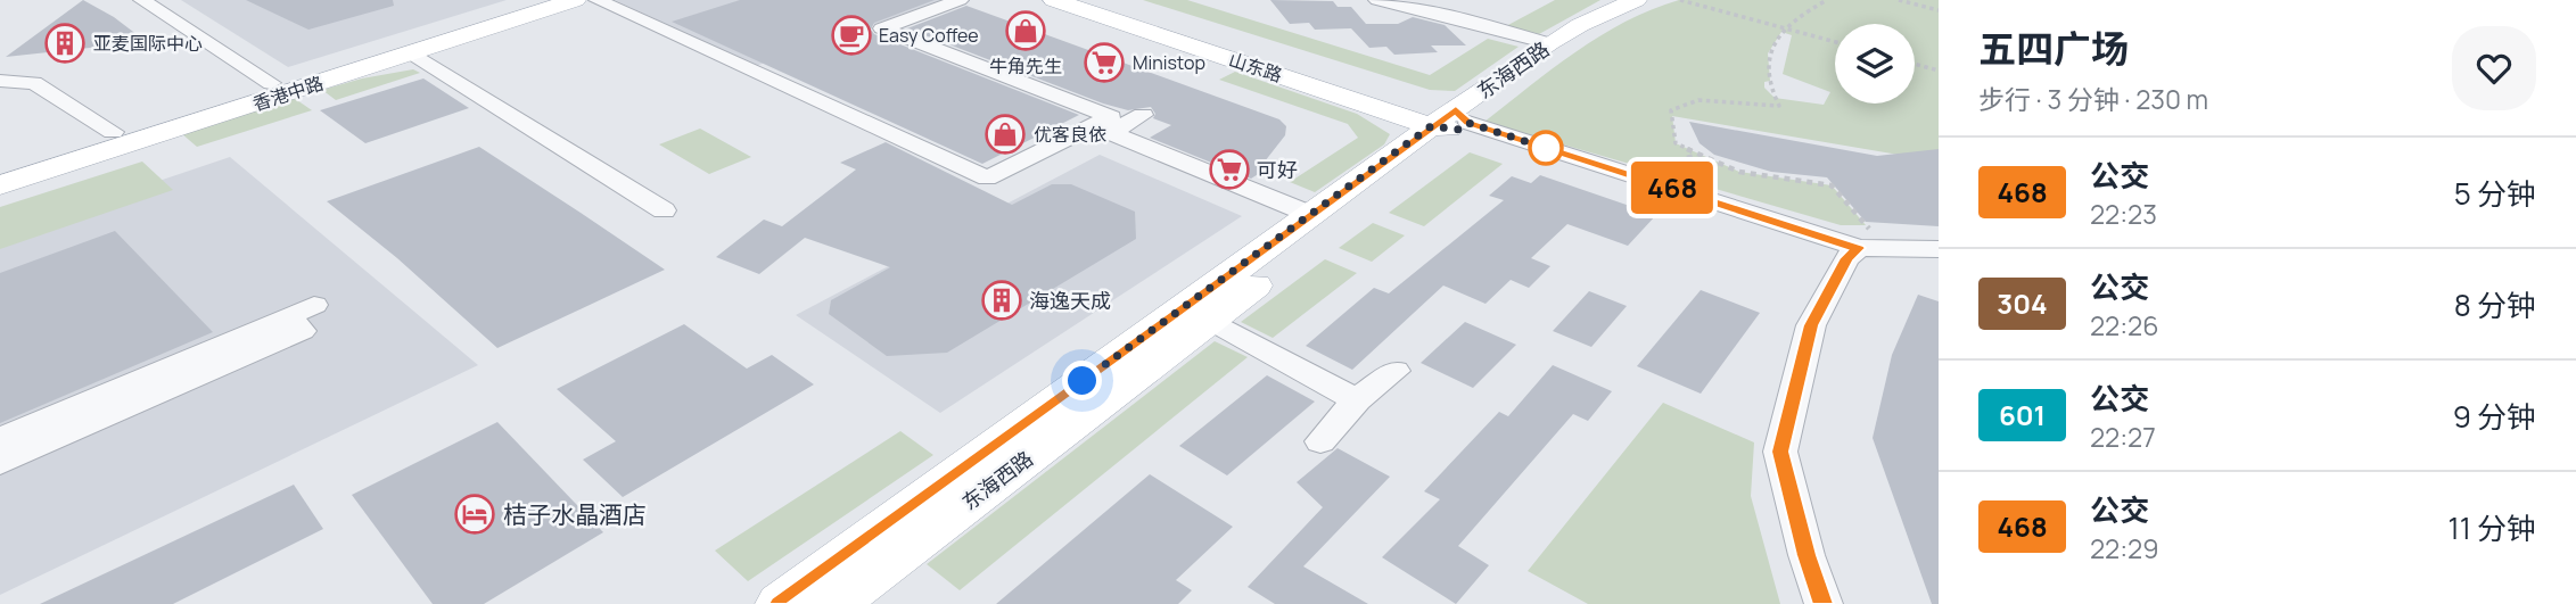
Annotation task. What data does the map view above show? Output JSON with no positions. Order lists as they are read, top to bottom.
{
  "streets": {
    "main road": ["山东路", "东海西路", "香港中路"]
  },
  "crossings": [
    ["山东路", "东海西路"]
  ],
  "places": {
    "shop": ["牛角先生", "优客良依"],
    "cafe": ["Easy Coffee"],
    "building": ["亚麦国际中心", "海逸天成"],
    "supermarket": ["Ministop", "可好"],
    "hotel": ["桔子水晶酒店"]
  },
  "lines": ["bus line 468"],
  "page": {
    "on_map": "468",
    "heading": ["五四广场", "步行 · 3 分钟 · 230 m"],
    "list": [
      {
        "mark": "468",
        "name": "公交",
        "note": "22:23",
        "value": "5 分钟"
      },
      {
        "mark": "304",
        "name": "公交",
        "note": "22:26",
        "value": "8 分钟"
      },
      {
        "mark": "601",
        "name": "公交",
        "note": "22:27",
        "value": "9 分钟"
      },
      {
        "mark": "468",
        "name": "公交",
        "note": "22:29",
        "value": "11 分钟"
      }
    ]
  }
}
